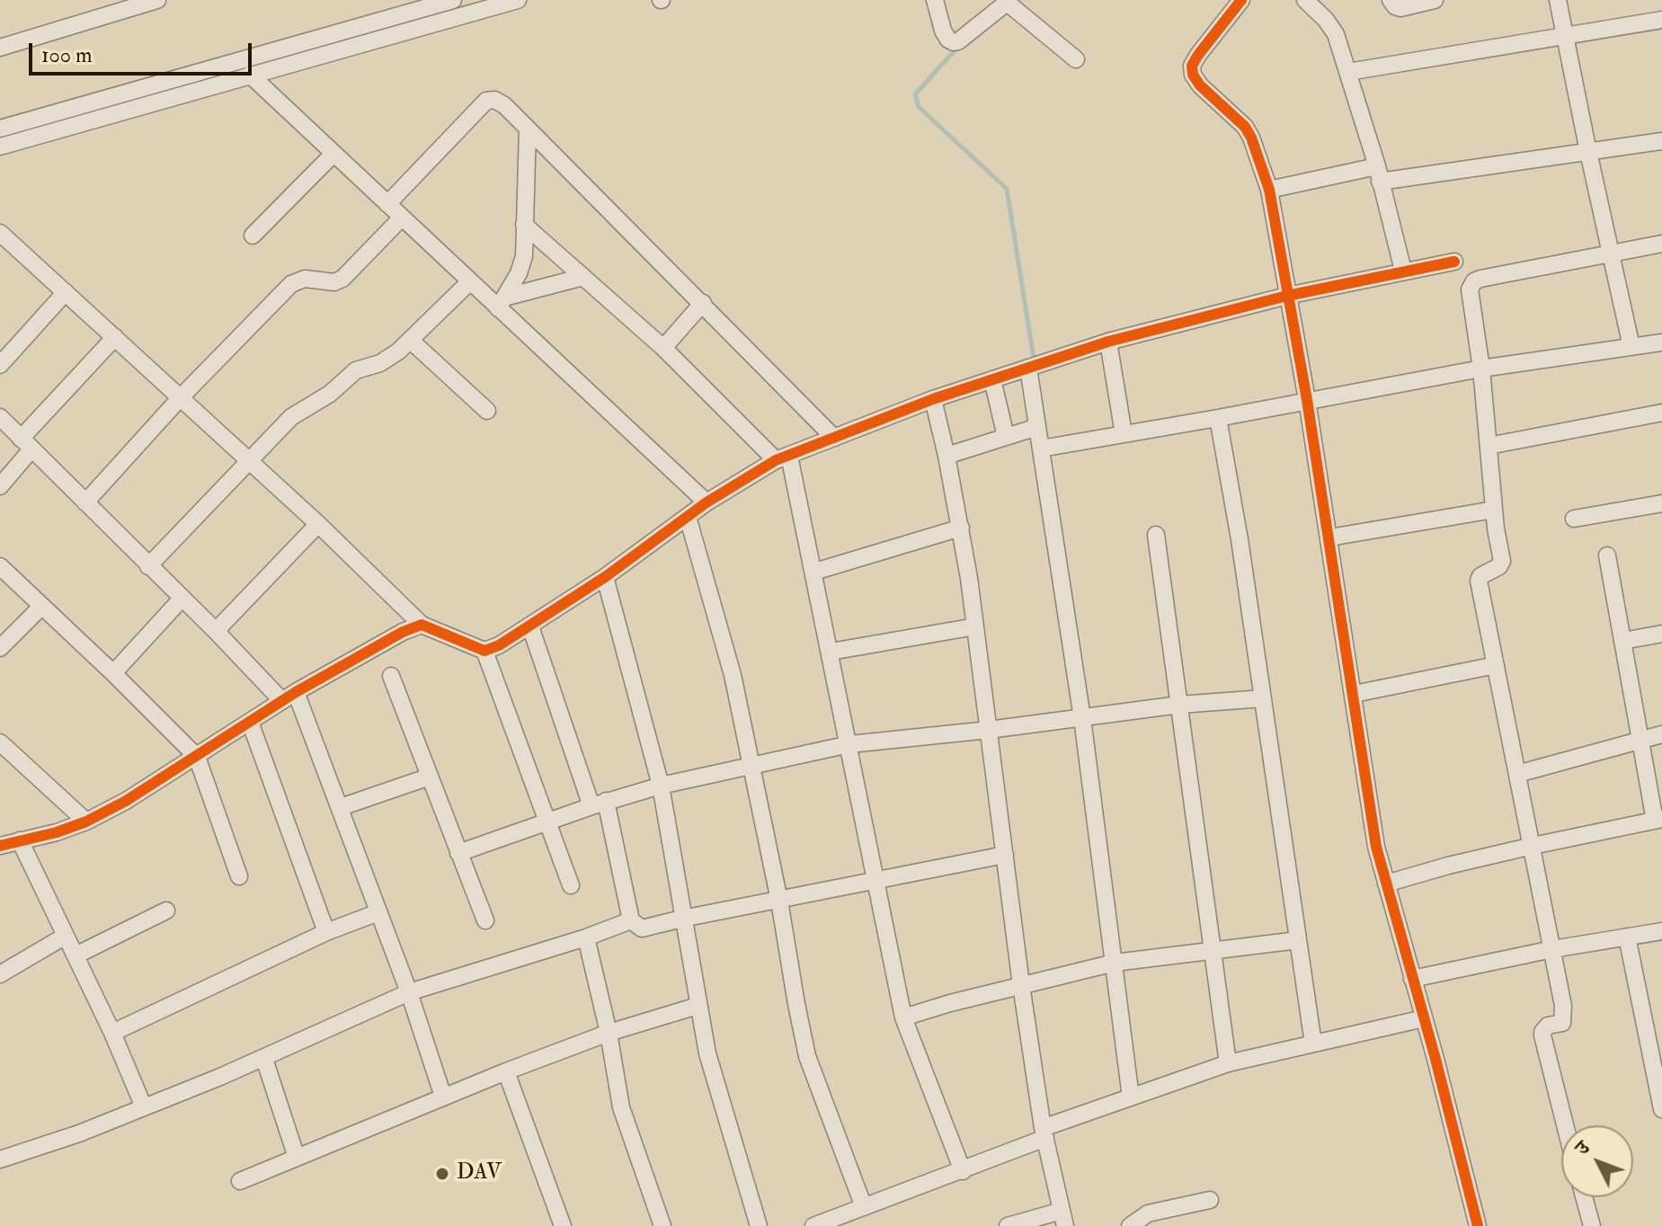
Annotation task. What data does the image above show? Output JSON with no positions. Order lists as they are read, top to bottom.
{
  "places": ["DAV"],
  "scale_bar": "100 m",
  "north": "top left"
}
